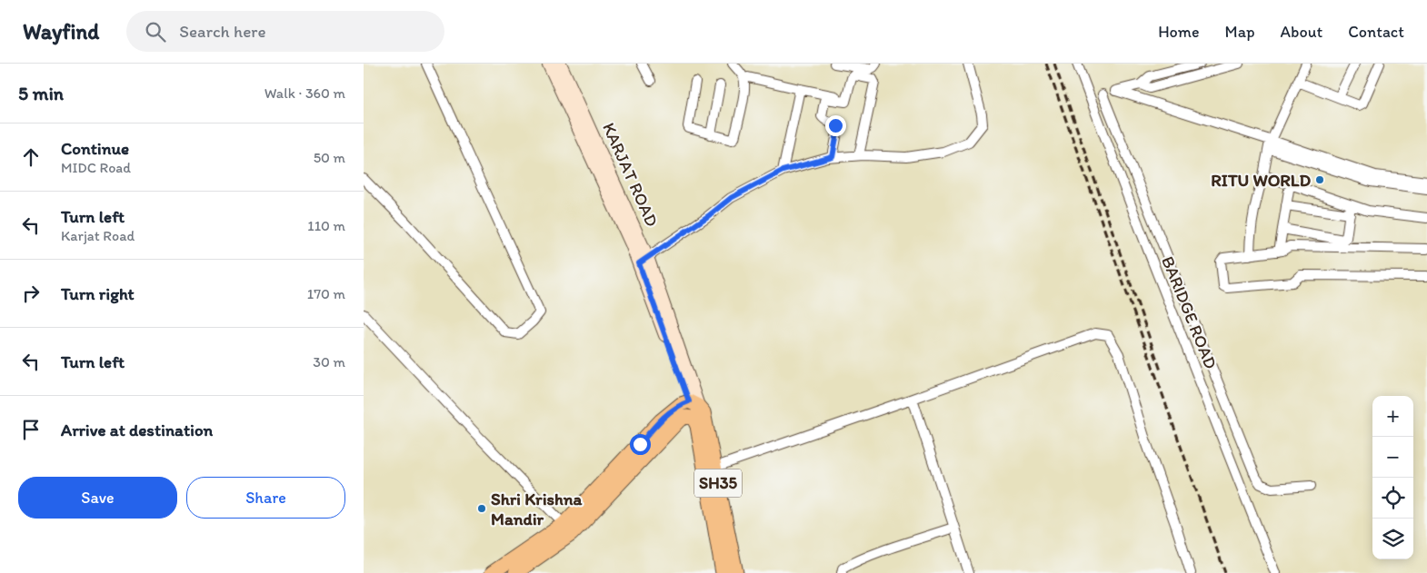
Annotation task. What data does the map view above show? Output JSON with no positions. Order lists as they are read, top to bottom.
{
  "streets": {
    "main road": ["KARJAT ROAD", "SH35"],
    "street": ["BARIDGE ROAD"]
  },
  "places": ["RITU WORLD", "Shri Krishna Mandir"],
  "page": {
    "header": "Wayfind",
    "search": "Search here",
    "nav": [
      "Home",
      "Map",
      "About",
      "Contact"
    ],
    "heading": ["5 min", "Walk · 360 m"],
    "list": [
      ["Continue", "MIDC Road", "50 m"],
      ["Turn left", "Karjat Road", "110 m"],
      ["Turn right", "170 m"],
      ["Turn left", "30 m"],
      "Arrive at destination"
    ],
    "map_buttons": ["+", "−"],
    "buttons": ["Save", "Share"]
  }
}
